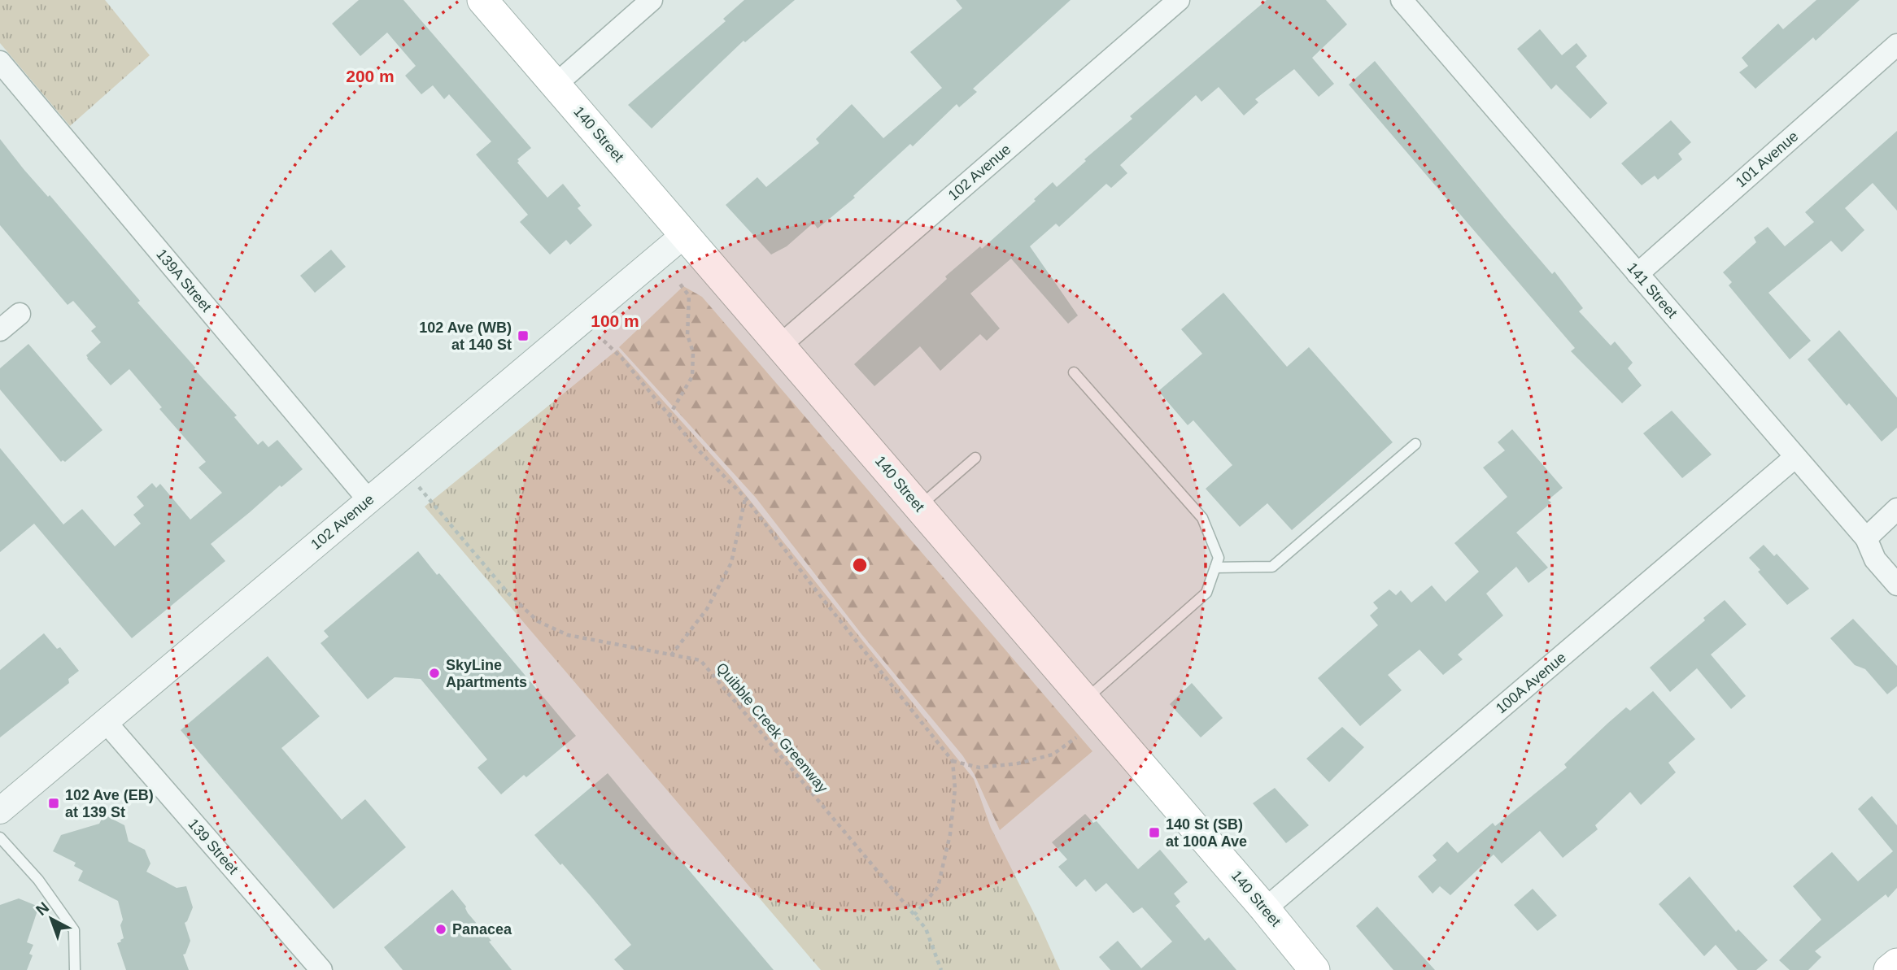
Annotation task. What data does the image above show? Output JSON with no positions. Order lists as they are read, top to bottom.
{
  "streets": {
    "main road": ["140 Street"],
    "street": [
      "101 Avenue",
      "102 Avenue",
      "139A Street",
      "141 Street",
      "100A Avenue",
      "139 Street"
    ],
    "path": ["Quibble Creek Greenway"]
  },
  "crossings": [
    ["140 Street", "102 Avenue"],
    ["140 Street", "100A Avenue"],
    ["101 Avenue", "141 Street"],
    ["102 Avenue", "139A Street"],
    ["102 Avenue", "Quibble Creek Greenway"],
    ["102 Avenue", "139 Street"],
    ["141 Street", "100A Avenue"]
  ],
  "places": {
    "transit": ["102 Ave (WB) at 140 St", "102 Ave (EB) at 139 St", "140 St (SB) at 100A Ave"],
    "other": ["SkyLine Apartments", "Panacea"]
  },
  "north": "top left",
  "rings": ["200 m", "100 m"]
}
